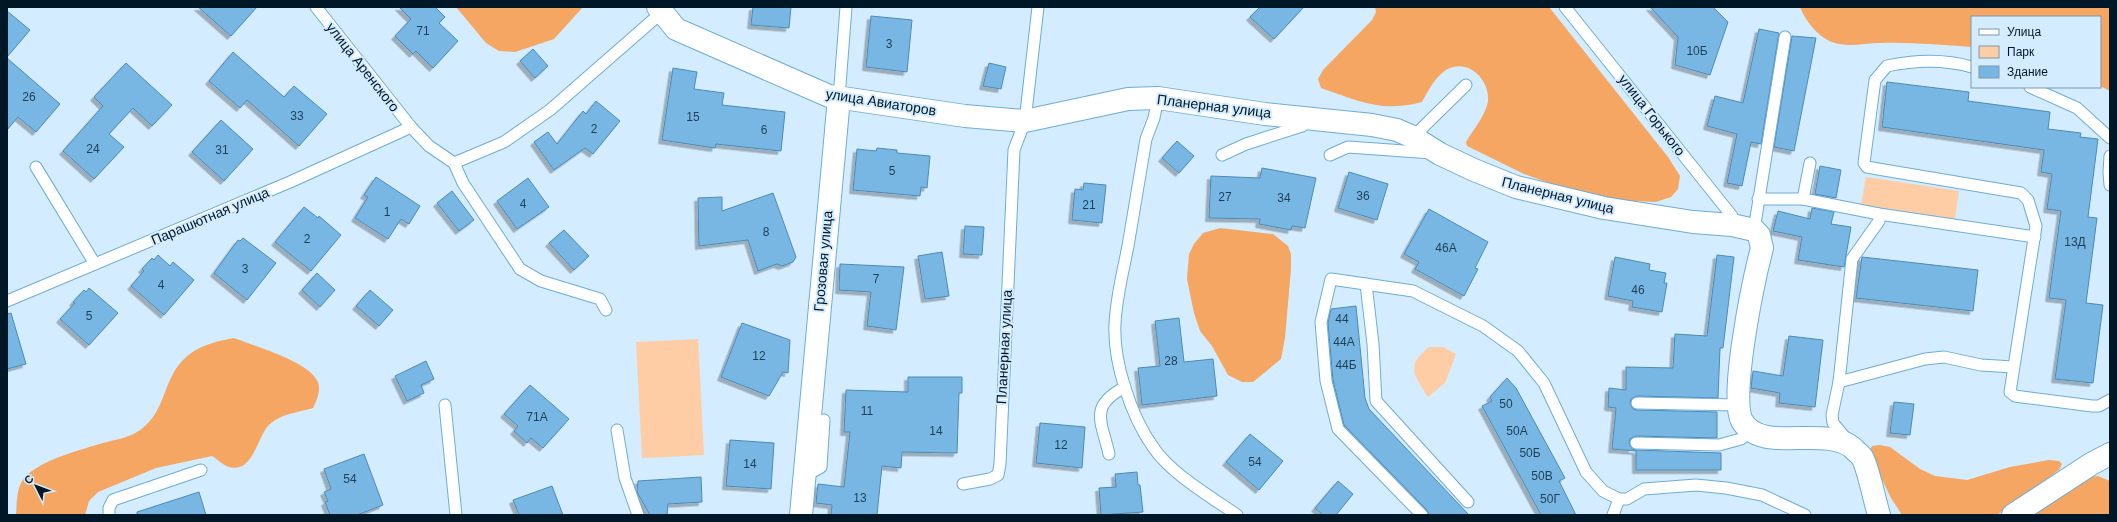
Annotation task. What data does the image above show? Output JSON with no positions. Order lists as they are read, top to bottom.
{
  "streets": {
    "street": ["улица Авиаторов", "Планерная улица", "Грозовая улица"],
    "lane": ["улица Аренского", "улица Горького", "Парашютная улица"]
  },
  "crossings": [
    ["улица Аренского", "улица Авиаторов"],
    ["улица Аренского", "Парашютная улица"],
    ["улица Авиаторов", "Планерная улица"],
    ["улица Авиаторов", "Грозовая улица"],
    ["Планерная улица", "улица Горького"]
  ],
  "house_numbers": [
    "71",
    "3",
    "10Б",
    "26",
    "33",
    "15",
    "2",
    "6",
    "24",
    "31",
    "5",
    "36",
    "27",
    "34",
    "4",
    "21",
    "1",
    "8",
    "2",
    "13Д",
    "46А",
    "3",
    "7",
    "4",
    "46",
    "5",
    "44",
    "44А",
    "12",
    "28",
    "44Б",
    "50",
    "11",
    "71А",
    "14",
    "50А",
    "12",
    "50Б",
    "54",
    "14",
    "50В",
    "54",
    "13",
    "50Г"
  ],
  "legend": ["Улица", "Парк", "Здание"],
  "north": "top left"
}
